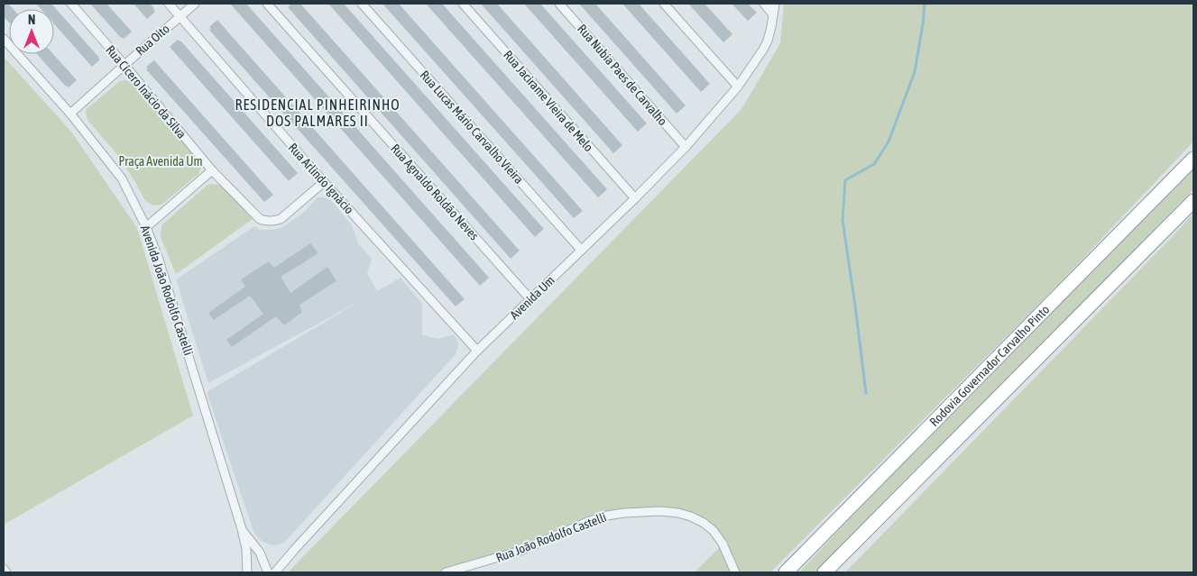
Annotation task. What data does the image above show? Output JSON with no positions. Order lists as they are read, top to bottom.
{
  "streets": {
    "highway": ["Rodovia Governador Carvalho Pinto"],
    "street": [
      "Rua Oito",
      "Rua Nubia Paes de Carvalho",
      "Rua Cícero Inácio da Silva",
      "Rua Jacirame Vieira de Melo",
      "Rua Lucas Mário Carvalho Vieira",
      "Rua Arlindo Ignácio",
      "Rua Agnaldo Roldão Neves",
      "Avenida João Rodolfo Castelli",
      "Avenida Um",
      "Rua João Rodolfo Castelli"
    ]
  },
  "crossings": [
    ["Rua Oito", "Rua Cícero Inácio da Silva"],
    ["Rua Oito", "Rua Arlindo Ignácio"],
    ["Rua Oito", "Avenida João Rodolfo Castelli"],
    ["Rua Nubia Paes de Carvalho", "Avenida Um"],
    ["Rua Cícero Inácio da Silva", "Rua Arlindo Ignácio"],
    ["Rua Jacirame Vieira de Melo", "Avenida Um"],
    ["Rua Lucas Mário Carvalho Vieira", "Avenida Um"],
    ["Rua Arlindo Ignácio", "Avenida Um"],
    ["Rua Agnaldo Roldão Neves", "Avenida Um"]
  ],
  "districts": ["RESIDENCIAL PINHEIRINHO DOS PALMARES II"],
  "parks": ["Praça Avenida Um"],
  "north": "top"
}
